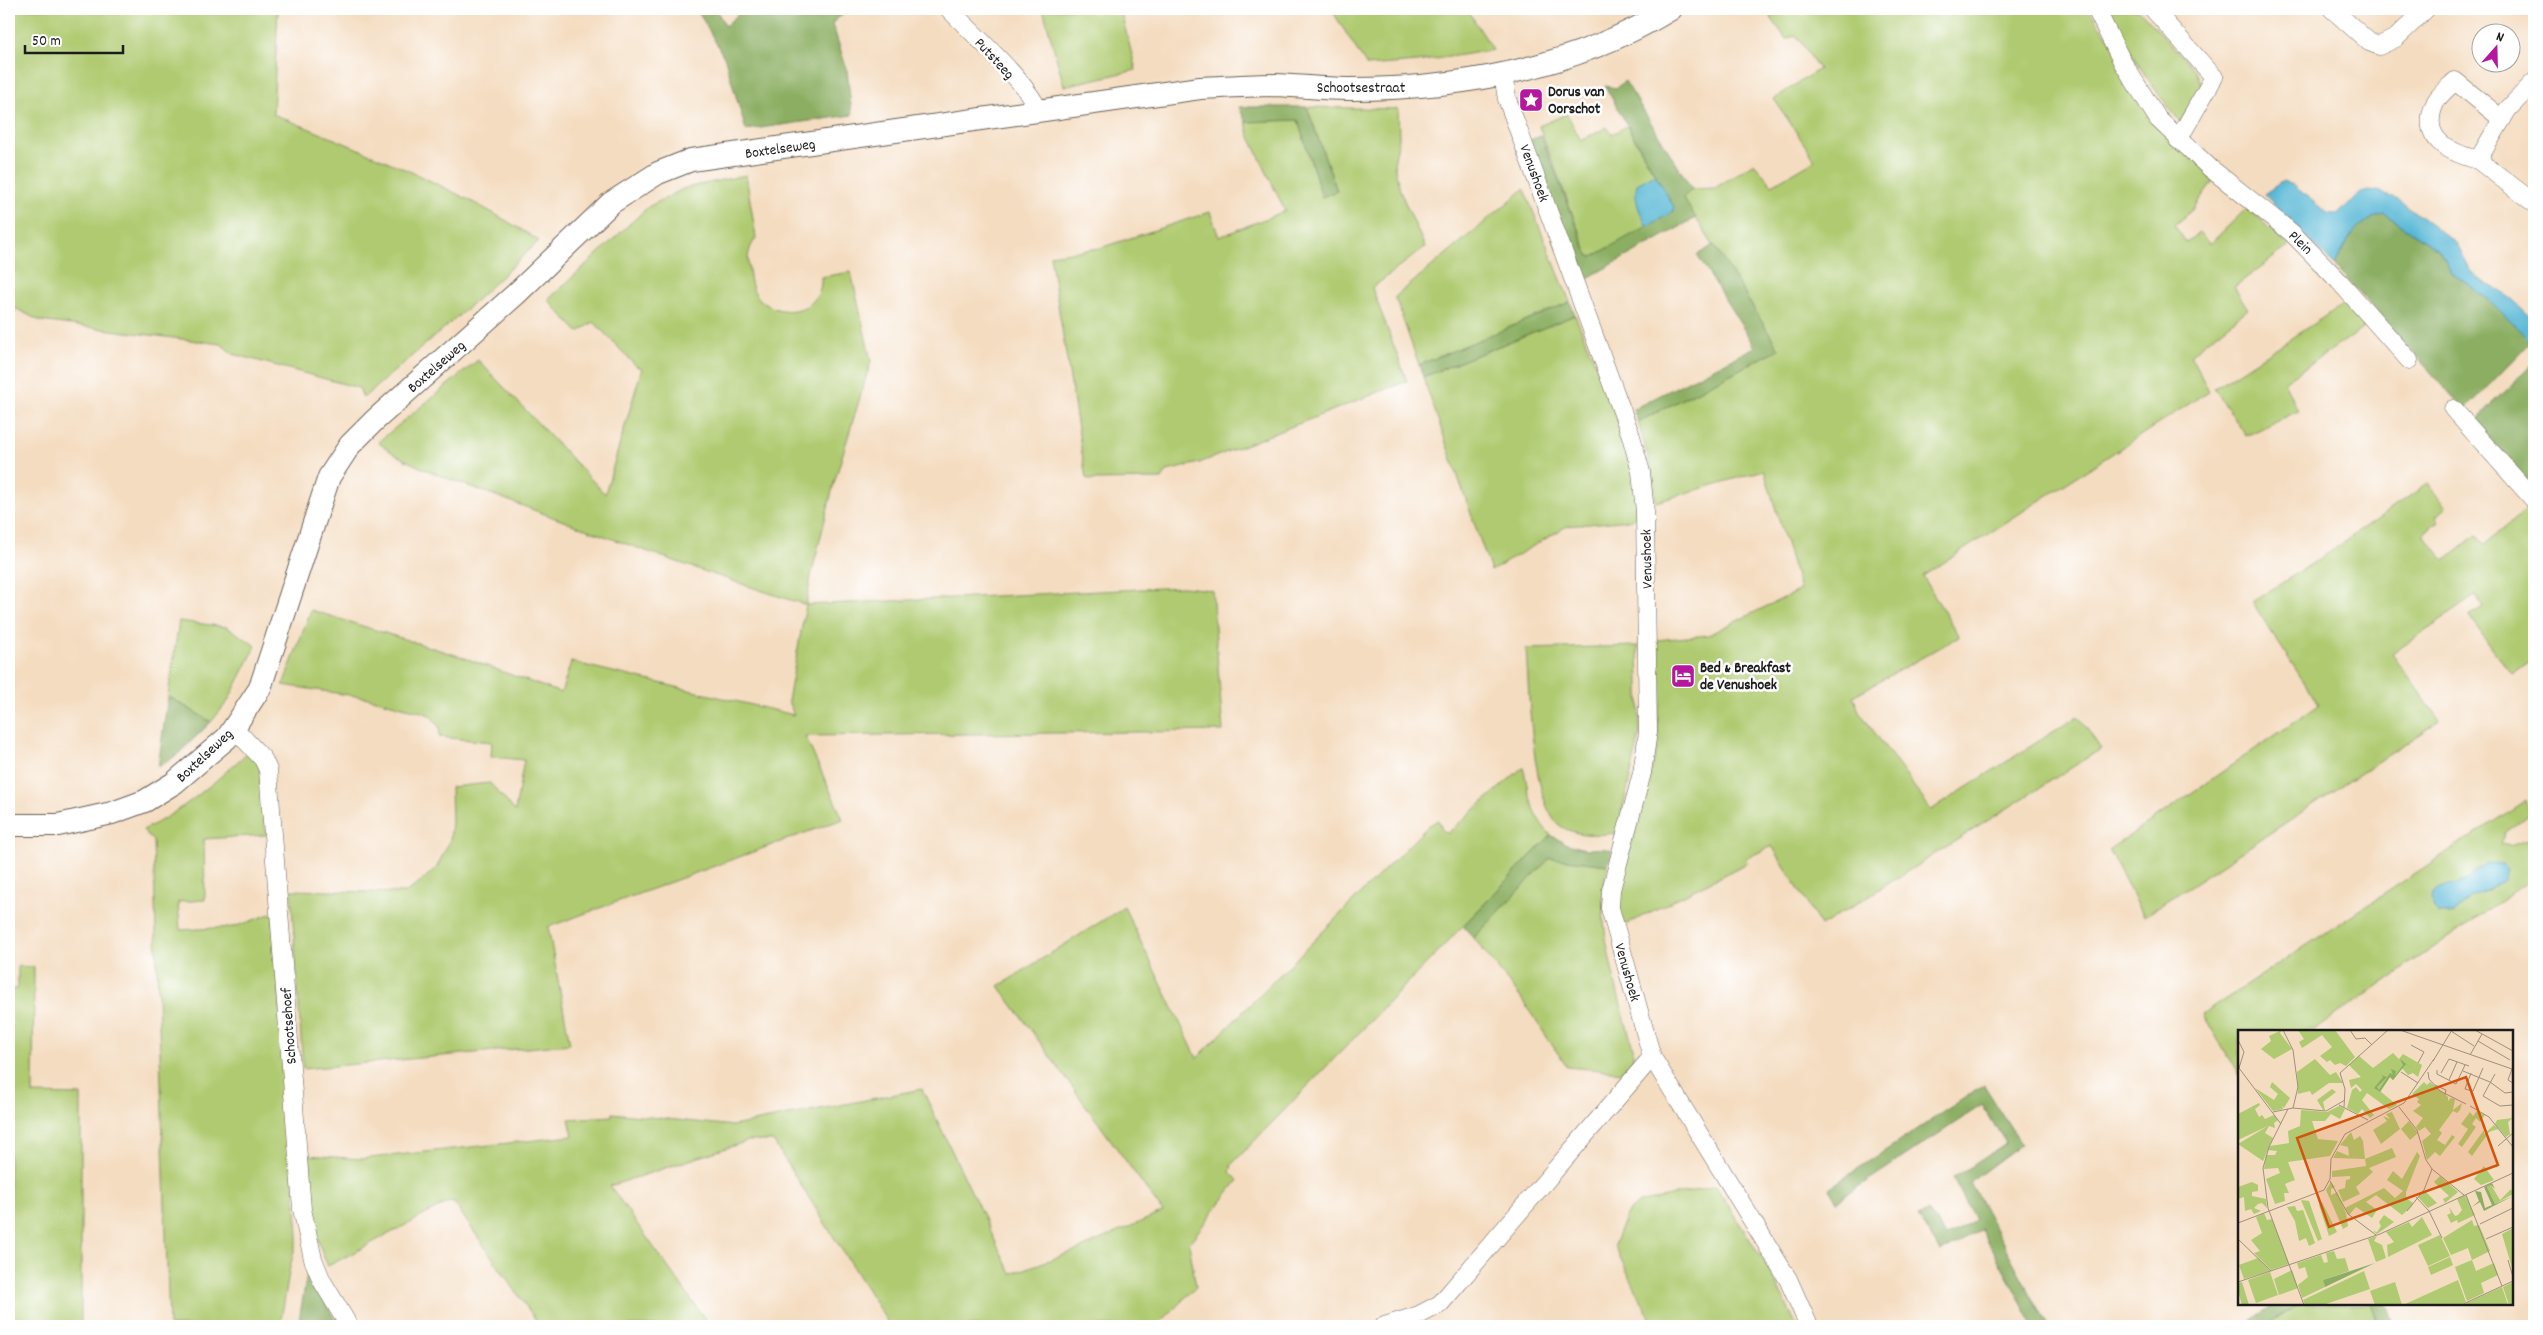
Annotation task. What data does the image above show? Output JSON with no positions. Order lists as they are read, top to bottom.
{
  "streets": {
    "main road": ["Schootsestraat", "Boxtelseweg"],
    "street": [
      "Putsteeg",
      "Venushoek",
      "Plein",
      "Schootsehoef"
    ]
  },
  "crossings": [
    ["Putsteeg", "Schootsestraat"],
    ["Putsteeg", "Boxtelseweg"],
    ["Schootsestraat", "Boxtelseweg"],
    ["Schootsestraat", "Venushoek"],
    ["Boxtelseweg", "Schootsehoef"]
  ],
  "places": {
    "place": ["Dorus van Oorschot"],
    "hotel": ["Bed & Breakfast de Venushoek"]
  },
  "scale_bar": "50 m",
  "north": "top"
}
